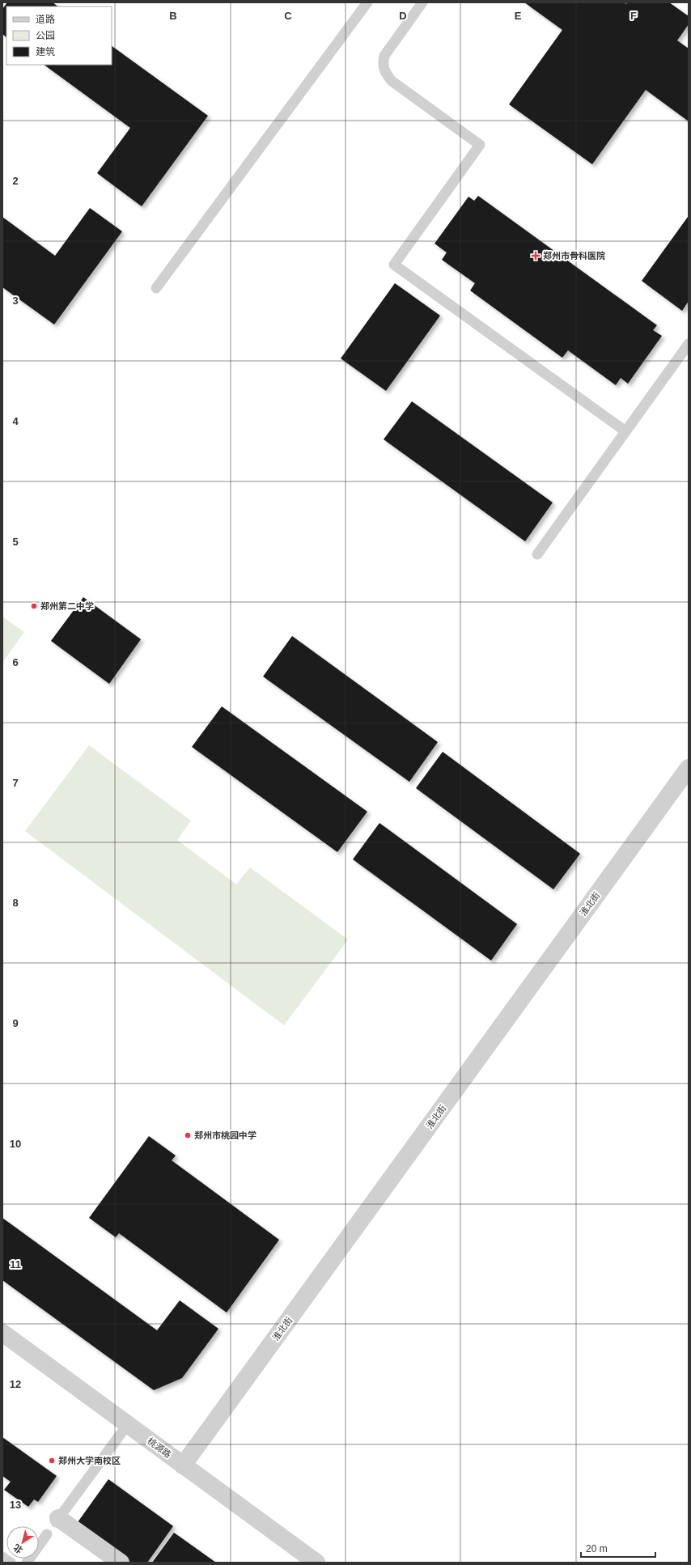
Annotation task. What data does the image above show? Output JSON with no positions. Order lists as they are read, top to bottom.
{
  "streets": {
    "street": ["淮北街", "桃源路"]
  },
  "crossings": [
    ["淮北街", "桃源路"]
  ],
  "places": {
    "health": ["郑州市骨科医院"],
    "other": ["郑州第二中学", "郑州市桃园中学", "郑州大学南校区"]
  },
  "legend": ["道路", "公园", "建筑"],
  "scale_bar": "20 m",
  "north": "bottom left",
  "grid": {
    "columns": [
      "B",
      "C",
      "D",
      "E",
      "F"
    ],
    "rows": [
      "2",
      "3",
      "4",
      "5",
      "6",
      "7",
      "8",
      "9",
      "10",
      "11",
      "12",
      "13"
    ]
  }
}
